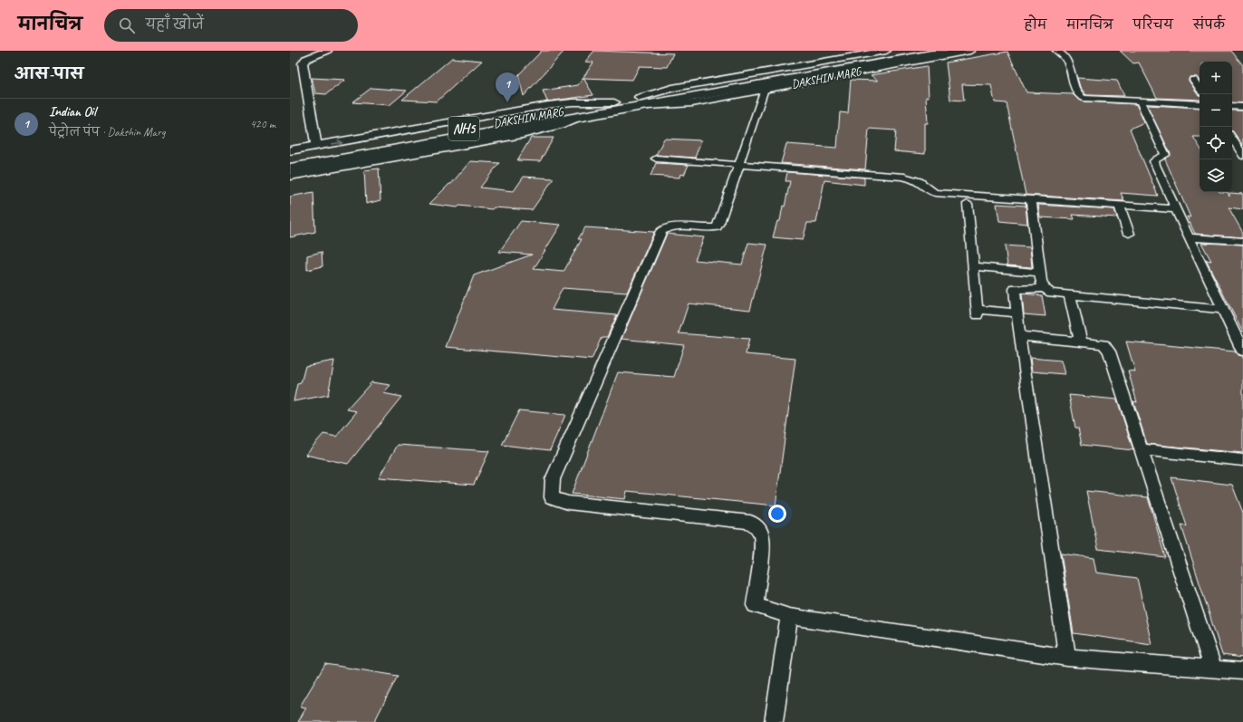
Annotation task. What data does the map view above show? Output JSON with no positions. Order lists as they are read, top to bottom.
{
  "streets": {
    "highway": ["DAKSHIN MARG", "NH5"]
  },
  "page": {
    "header": "मानचित्र",
    "search": "यहाँ खोजें",
    "nav": [
      "होम",
      "मानचित्र",
      "परिचय",
      "संपर्क"
    ],
    "heading": "आस-पास",
    "map_buttons": ["+", "−"],
    "pins": "1",
    "list": [
      {
        "mark": "1",
        "name": "Indian Oil",
        "note": "पेट्रोल पंप · Dakshin Marg",
        "value": "420 m"
      }
    ]
  }
}
